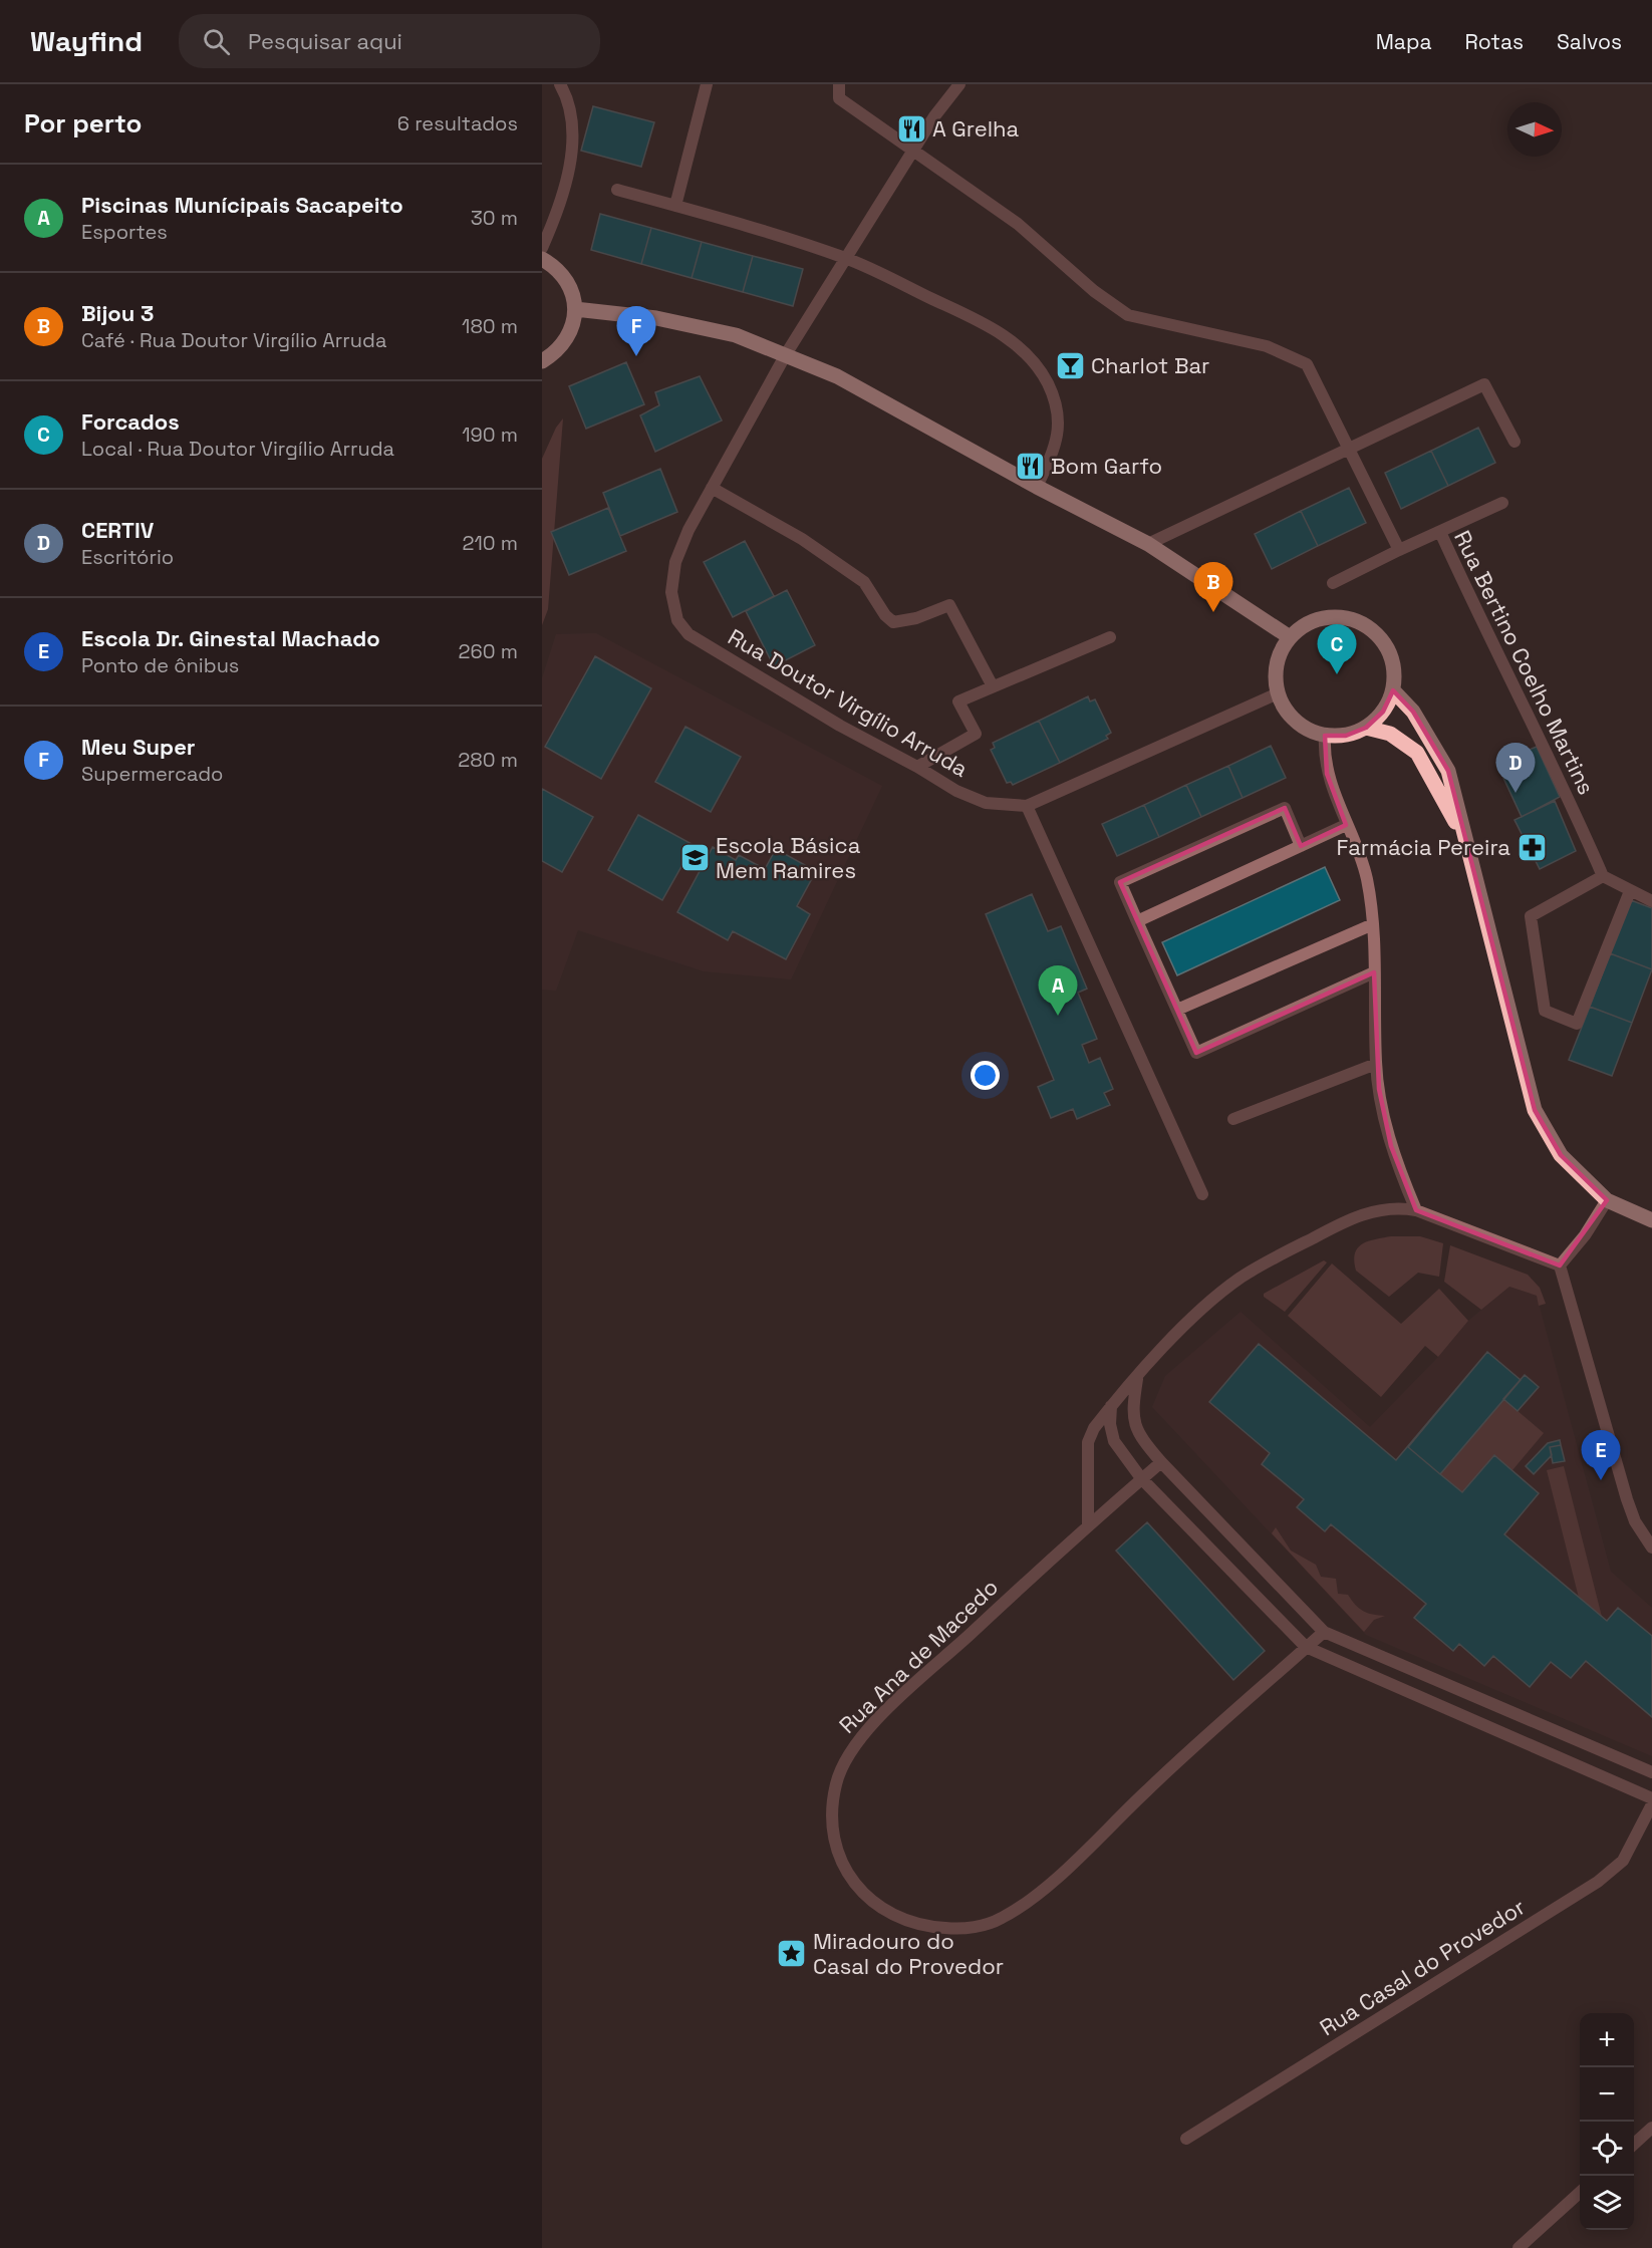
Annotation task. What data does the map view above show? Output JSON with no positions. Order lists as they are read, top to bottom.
{
  "streets": {
    "street": [
      "Rua Bertino Coelho Martins",
      "Rua Doutor Virgílio Arruda",
      "Rua Ana de Macedo",
      "Rua Casal do Provedor"
    ]
  },
  "places": {
    "restaurant": ["A Grelha", "Bom Garfo"],
    "bar": ["Charlot Bar"],
    "pharmacy": ["Farmácia Pereira"],
    "school or university": ["Escola Básica Mem Ramires"],
    "place": ["Miradouro do Casal do Provedor"]
  },
  "north": "right",
  "page": {
    "header": "Wayfind",
    "search": "Pesquisar aqui",
    "nav": ["Mapa", "Rotas", "Salvos"],
    "heading": ["Por perto", "6 resultados"],
    "list": [
      {
        "mark": "A",
        "name": "Piscinas Munícipais Sacapeito",
        "note": "Esportes",
        "value": "30 m"
      },
      {
        "mark": "B",
        "name": "Bijou 3",
        "note": "Café · Rua Doutor Virgílio Arruda",
        "value": "180 m"
      },
      {
        "mark": "C",
        "name": "Forcados",
        "note": "Local · Rua Doutor Virgílio Arruda",
        "value": "190 m"
      },
      {
        "mark": "D",
        "name": "CERTIV",
        "note": "Escritório",
        "value": "210 m"
      },
      {
        "mark": "E",
        "name": "Escola Dr. Ginestal Machado",
        "note": "Ponto de ônibus",
        "value": "260 m"
      },
      {
        "mark": "F",
        "name": "Meu Super",
        "note": "Supermercado",
        "value": "280 m"
      }
    ],
    "pins": [
      "F",
      "B",
      "C",
      "D",
      "A",
      "E"
    ],
    "map_buttons": ["+", "−"]
  }
}
